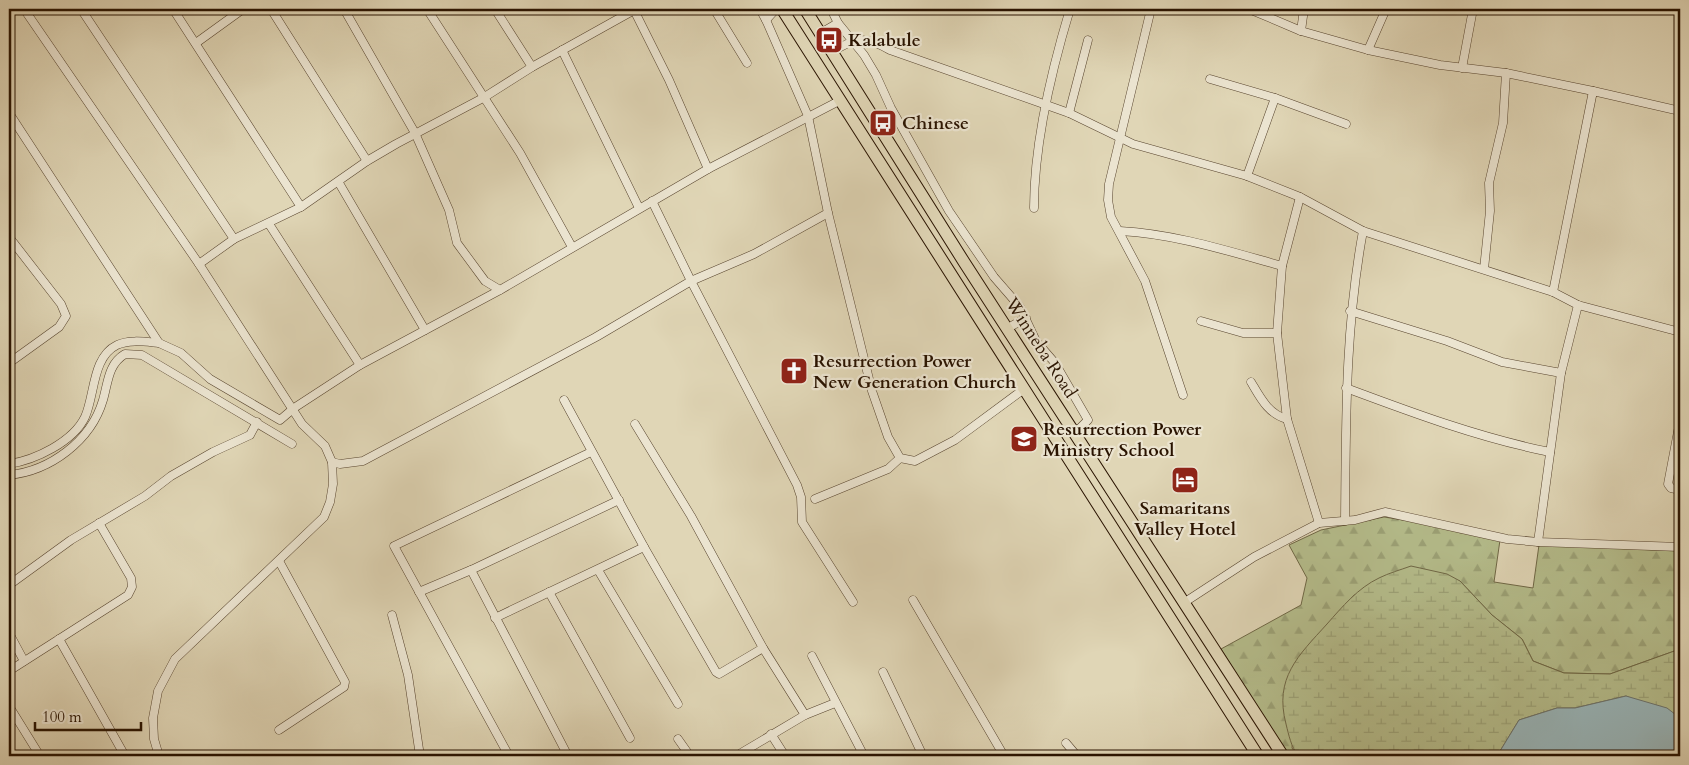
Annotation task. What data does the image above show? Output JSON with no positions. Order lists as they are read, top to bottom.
{
  "streets": {
    "highway": ["Winneba Road"]
  },
  "places": {
    "bus stop": ["Kalabule", "Chinese"],
    "church": ["Resurrection Power New Generation Church"],
    "school or university": ["Resurrection Power Ministry School"],
    "hotel": ["Samaritans Valley Hotel"]
  },
  "scale_bar": "100 m"
}
